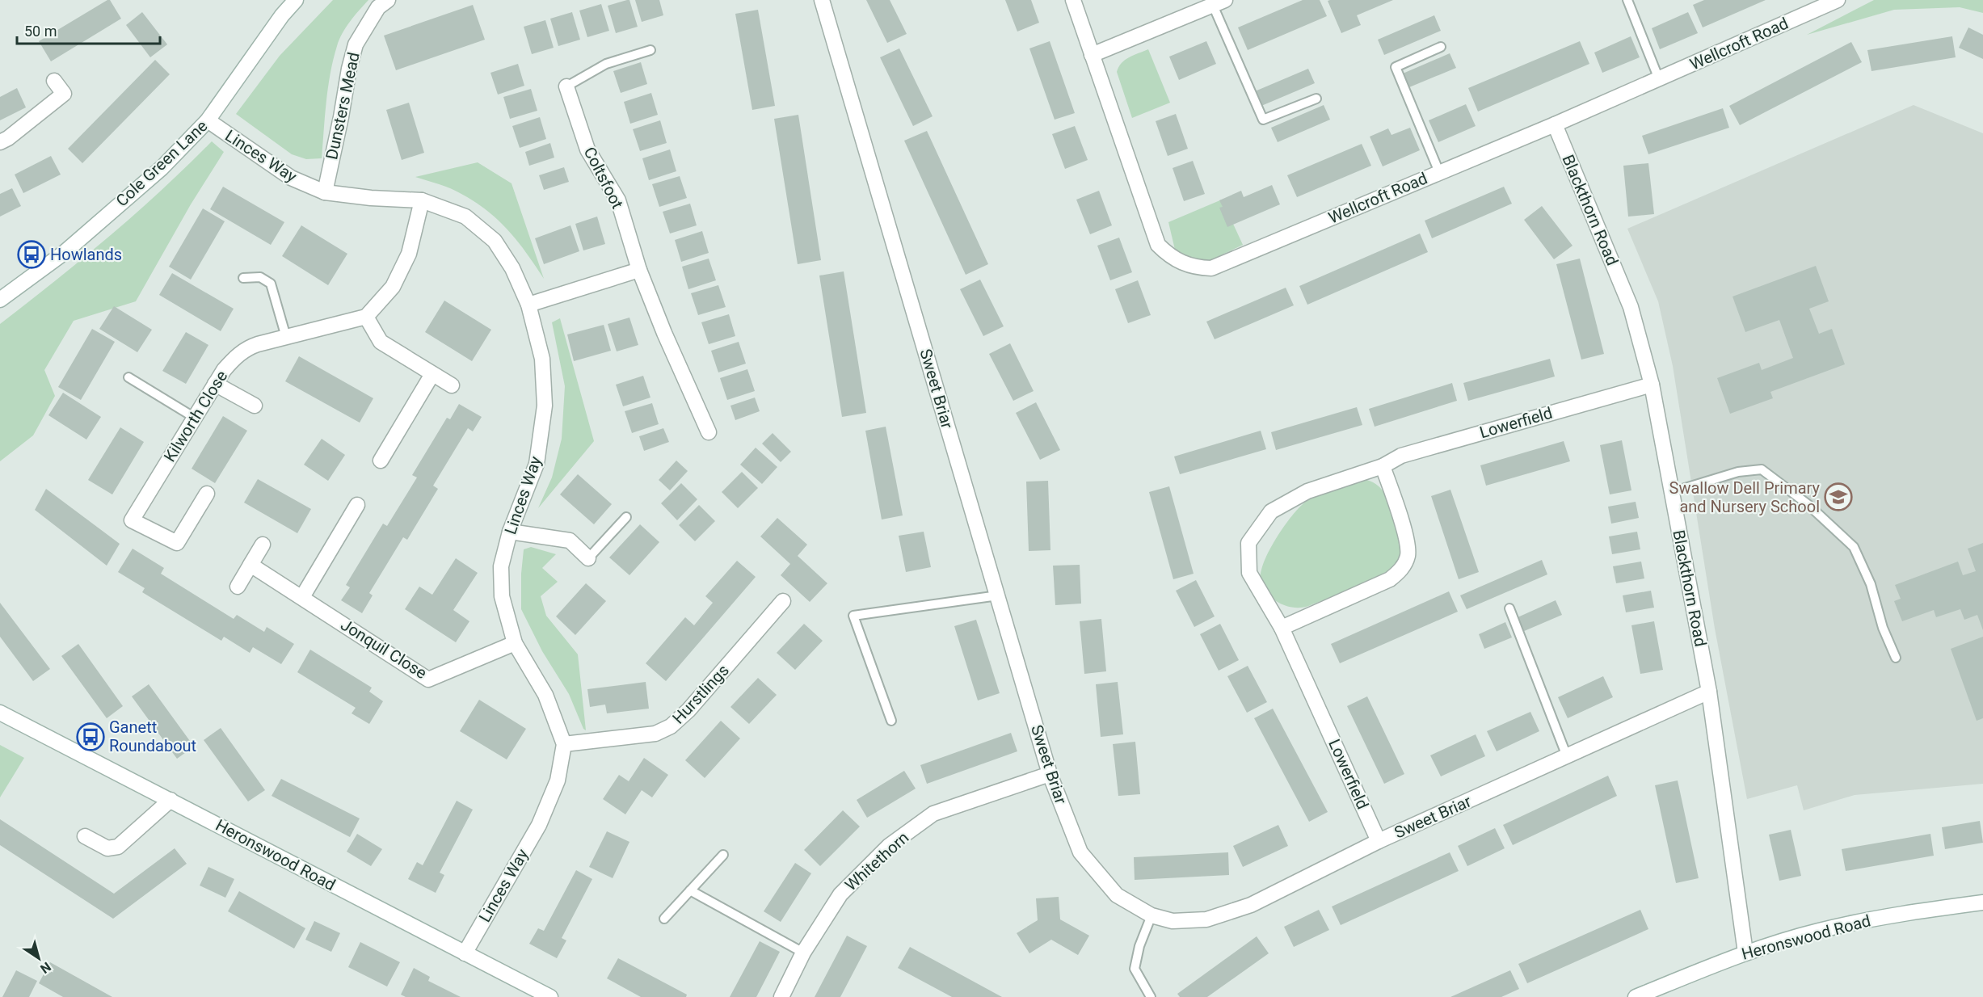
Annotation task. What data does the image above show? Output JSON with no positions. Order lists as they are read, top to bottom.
{
  "streets": {
    "street": [
      "Wellcroft Road",
      "Dunsters Mead",
      "Linces Way",
      "Cole Green Lane",
      "Coltsfoot",
      "Blackthorn Road",
      "Sweet Briar",
      "Kilworth Close",
      "Lowerfield",
      "Jonquil Close",
      "Hurstlings",
      "Heronswood Road",
      "Whitethorn"
    ]
  },
  "crossings": [
    ["Wellcroft Road", "Blackthorn Road"],
    ["Dunsters Mead", "Linces Way"],
    ["Linces Way", "Cole Green Lane"],
    ["Linces Way", "Jonquil Close"],
    ["Linces Way", "Hurstlings"],
    ["Linces Way", "Heronswood Road"],
    ["Blackthorn Road", "Sweet Briar"],
    ["Blackthorn Road", "Lowerfield"],
    ["Blackthorn Road", "Heronswood Road"],
    ["Sweet Briar", "Lowerfield"],
    ["Sweet Briar", "Whitethorn"]
  ],
  "places": {
    "bus stop": ["Howlands", "Ganett Roundabout"],
    "school or university": ["Swallow Dell Primary and Nursery School"]
  },
  "scale_bar": "50 m",
  "north": "bottom right"
}
